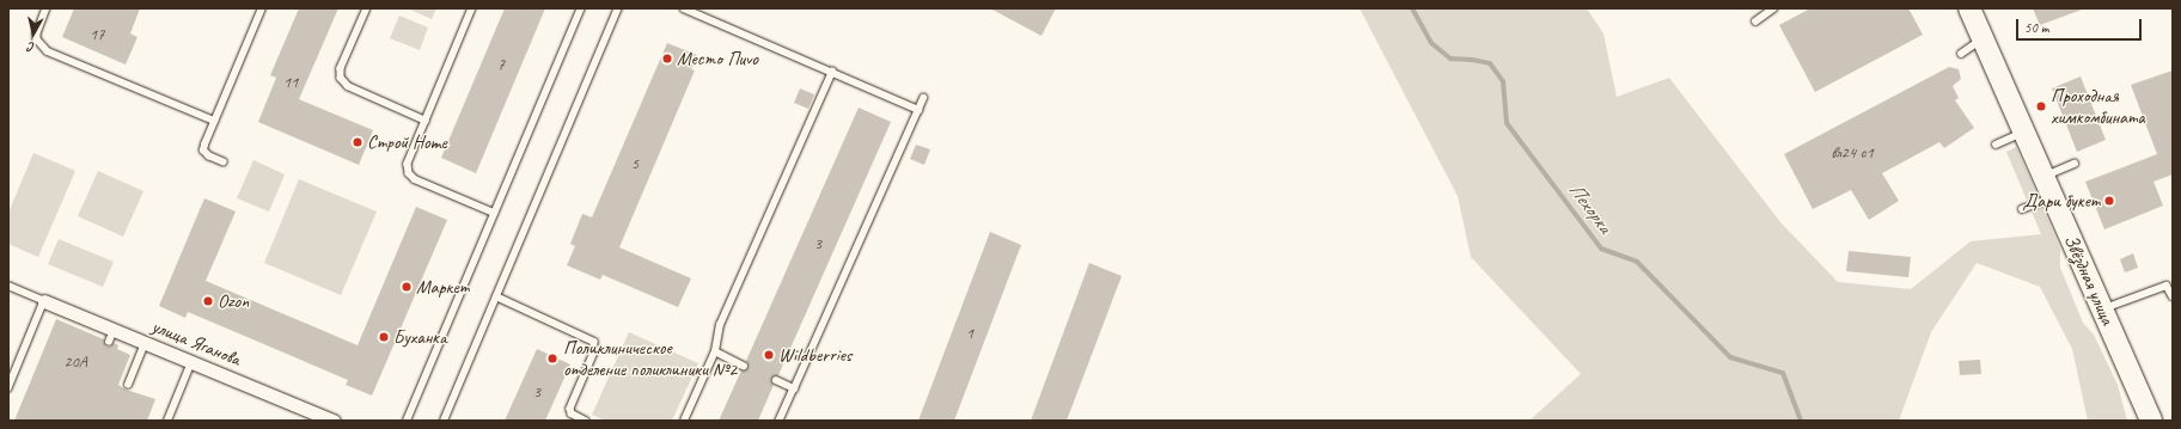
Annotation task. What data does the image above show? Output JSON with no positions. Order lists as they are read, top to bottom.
{
  "streets": {
    "main road": ["Звёздная улица"],
    "street": ["улица Яганова"]
  },
  "water": ["Пехорка"],
  "places": [
    "Место Пиvо",
    "Проходная химкомбината",
    "Строй Home",
    "Дари букет",
    "Маркет",
    "Ozon",
    "Буханка",
    "Wildberries",
    "Поликлиническое отделение поликлиники №2"
  ],
  "house_numbers": [
    "17",
    "7",
    "11",
    "вл24 с1",
    "5",
    "3",
    "1",
    "20А",
    "3"
  ],
  "scale_bar": "50 m",
  "north": "bottom"
}
